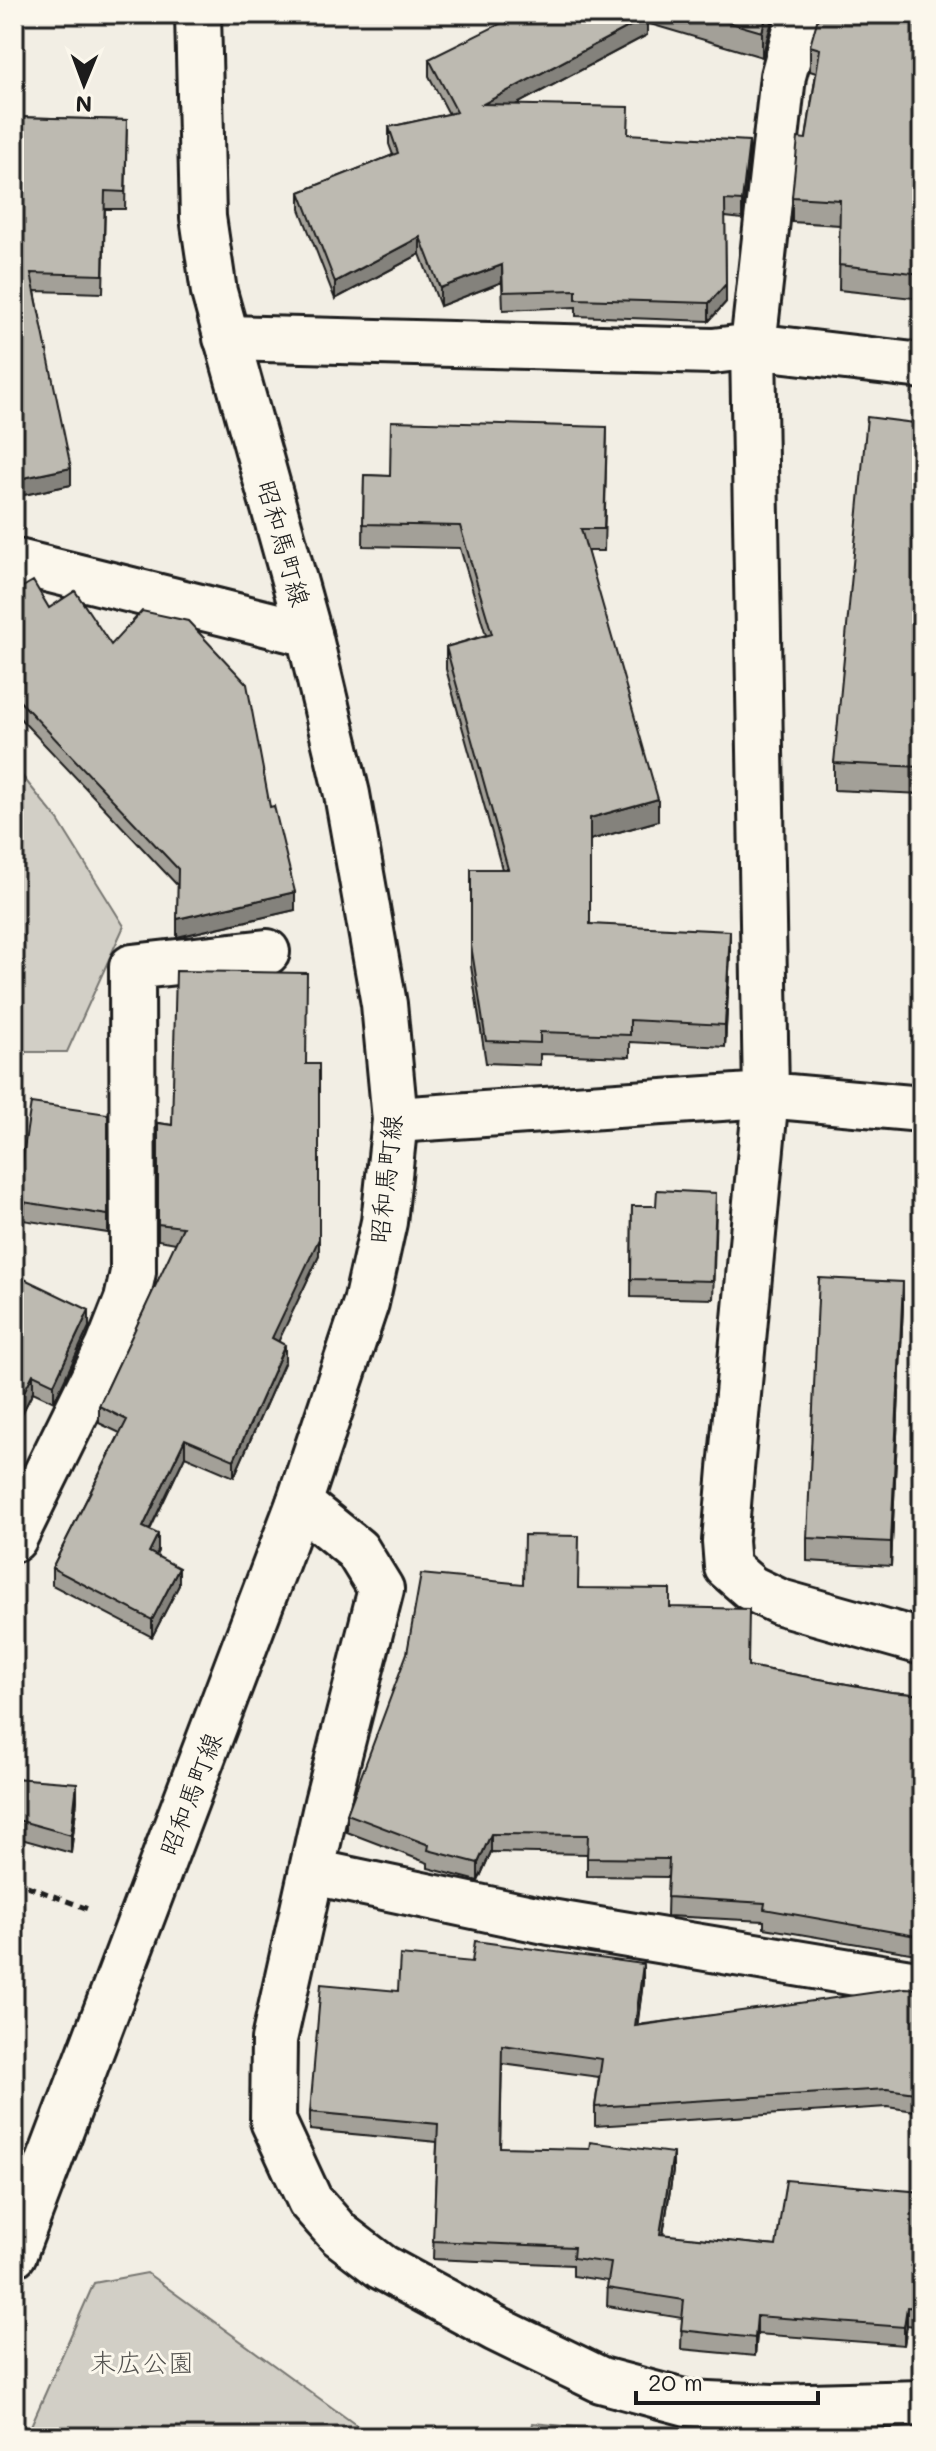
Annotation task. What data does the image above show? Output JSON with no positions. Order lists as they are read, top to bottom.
{
  "streets": {
    "street": ["昭和馬町線"]
  },
  "parks": ["末広公園"],
  "scale_bar": "20 m",
  "north": "bottom"
}
